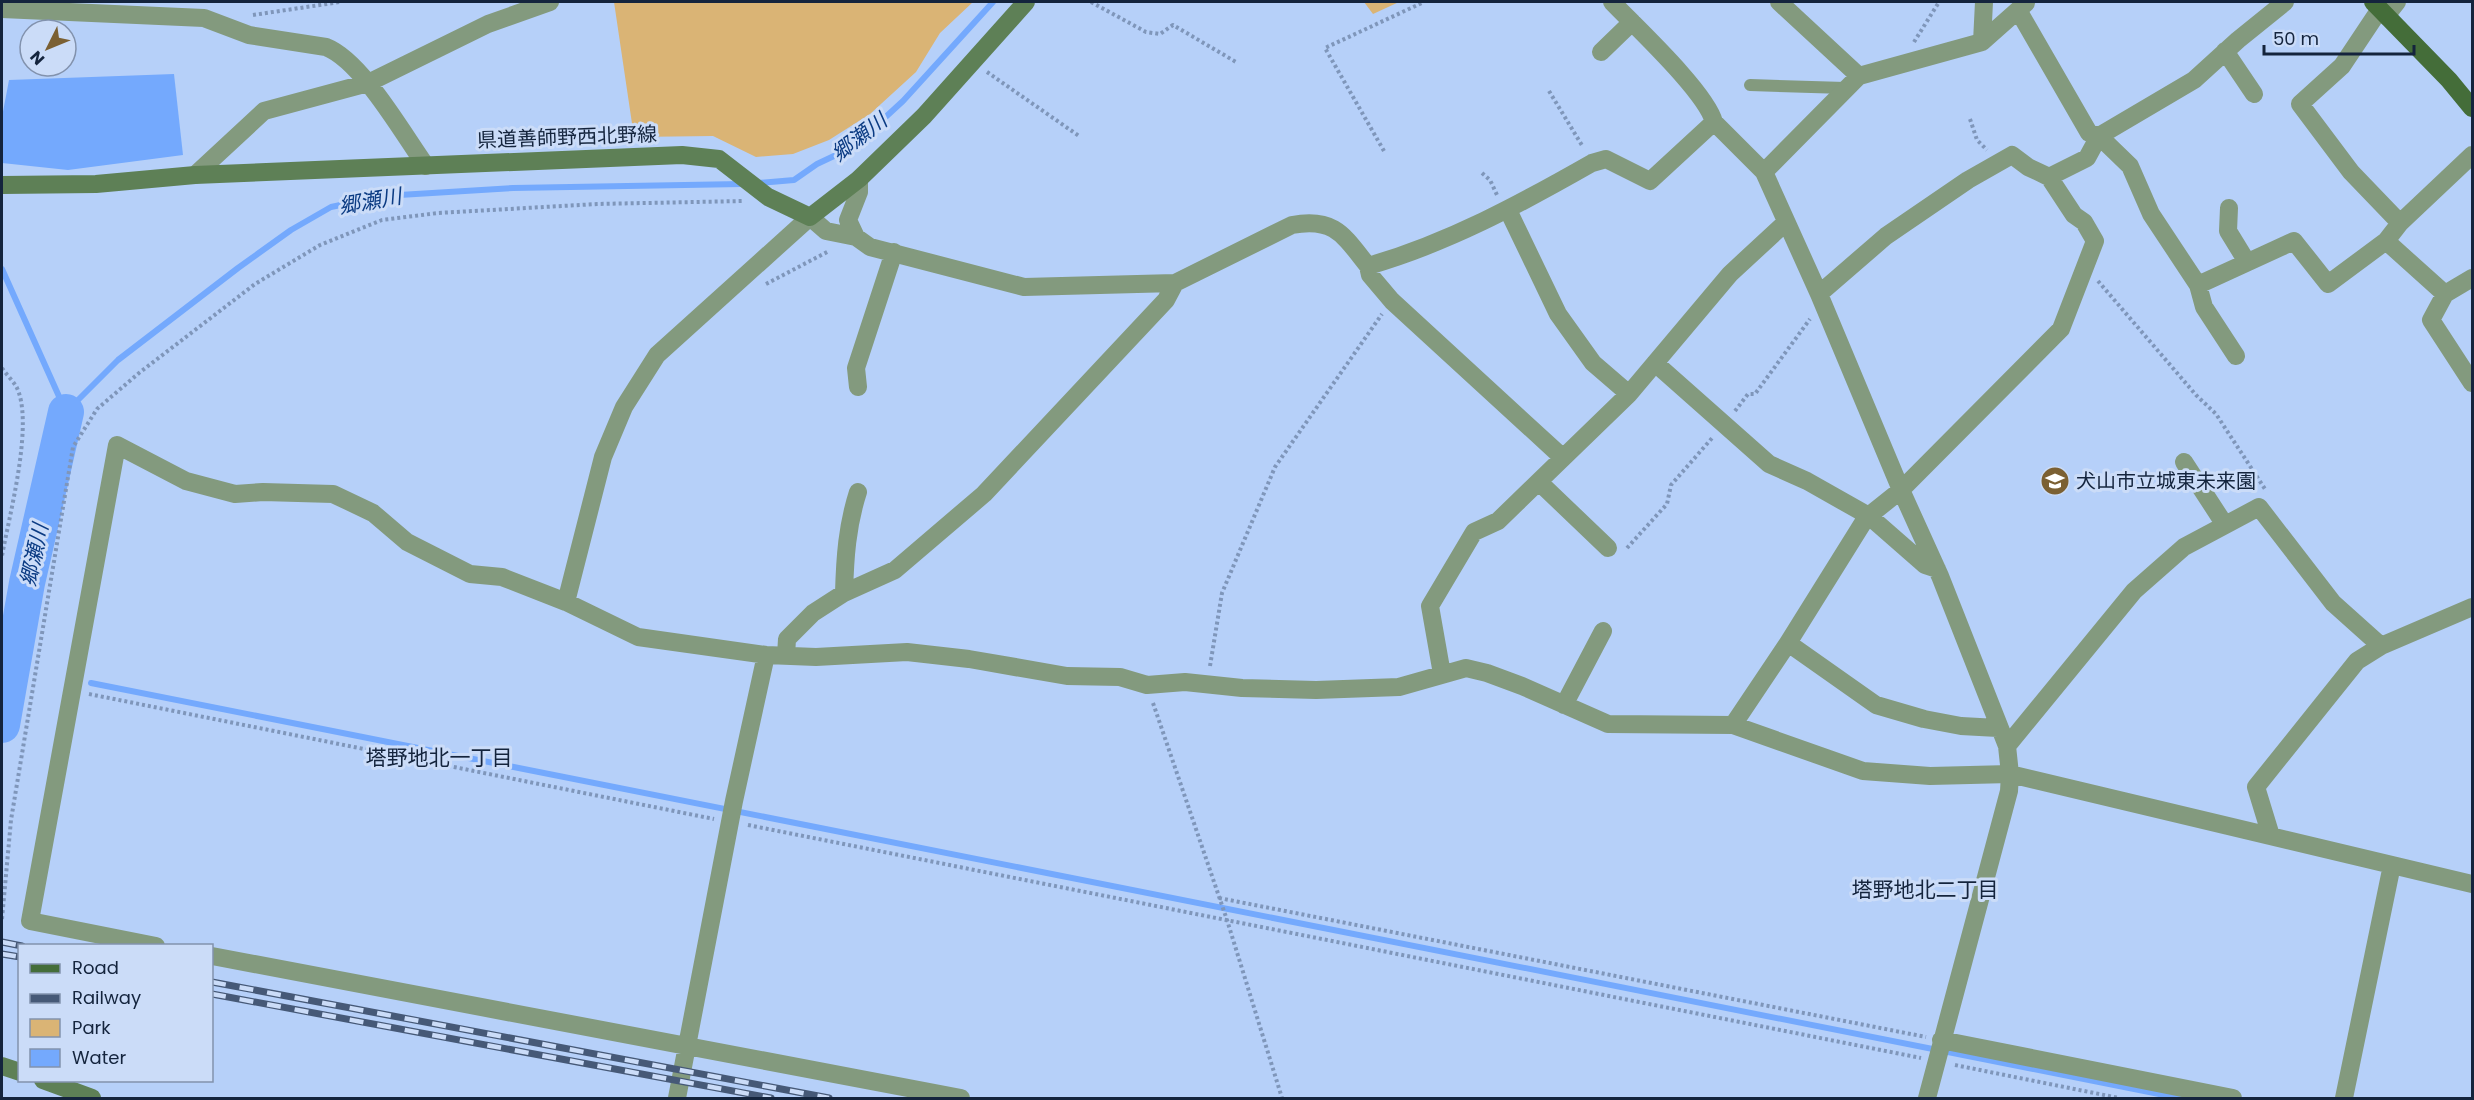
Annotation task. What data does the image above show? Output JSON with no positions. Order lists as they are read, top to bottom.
{
  "streets": {
    "main road": ["県道善師野西北野線"]
  },
  "districts": ["塔野地北一丁目", "塔野地北二丁目"],
  "water": ["郷瀬川"],
  "places": {
    "school or university": ["犬山市立城東未来園"]
  },
  "legend": [
    "Road",
    "Railway",
    "Park",
    "Water"
  ],
  "scale_bar": "50 m",
  "north": "bottom left"
}
